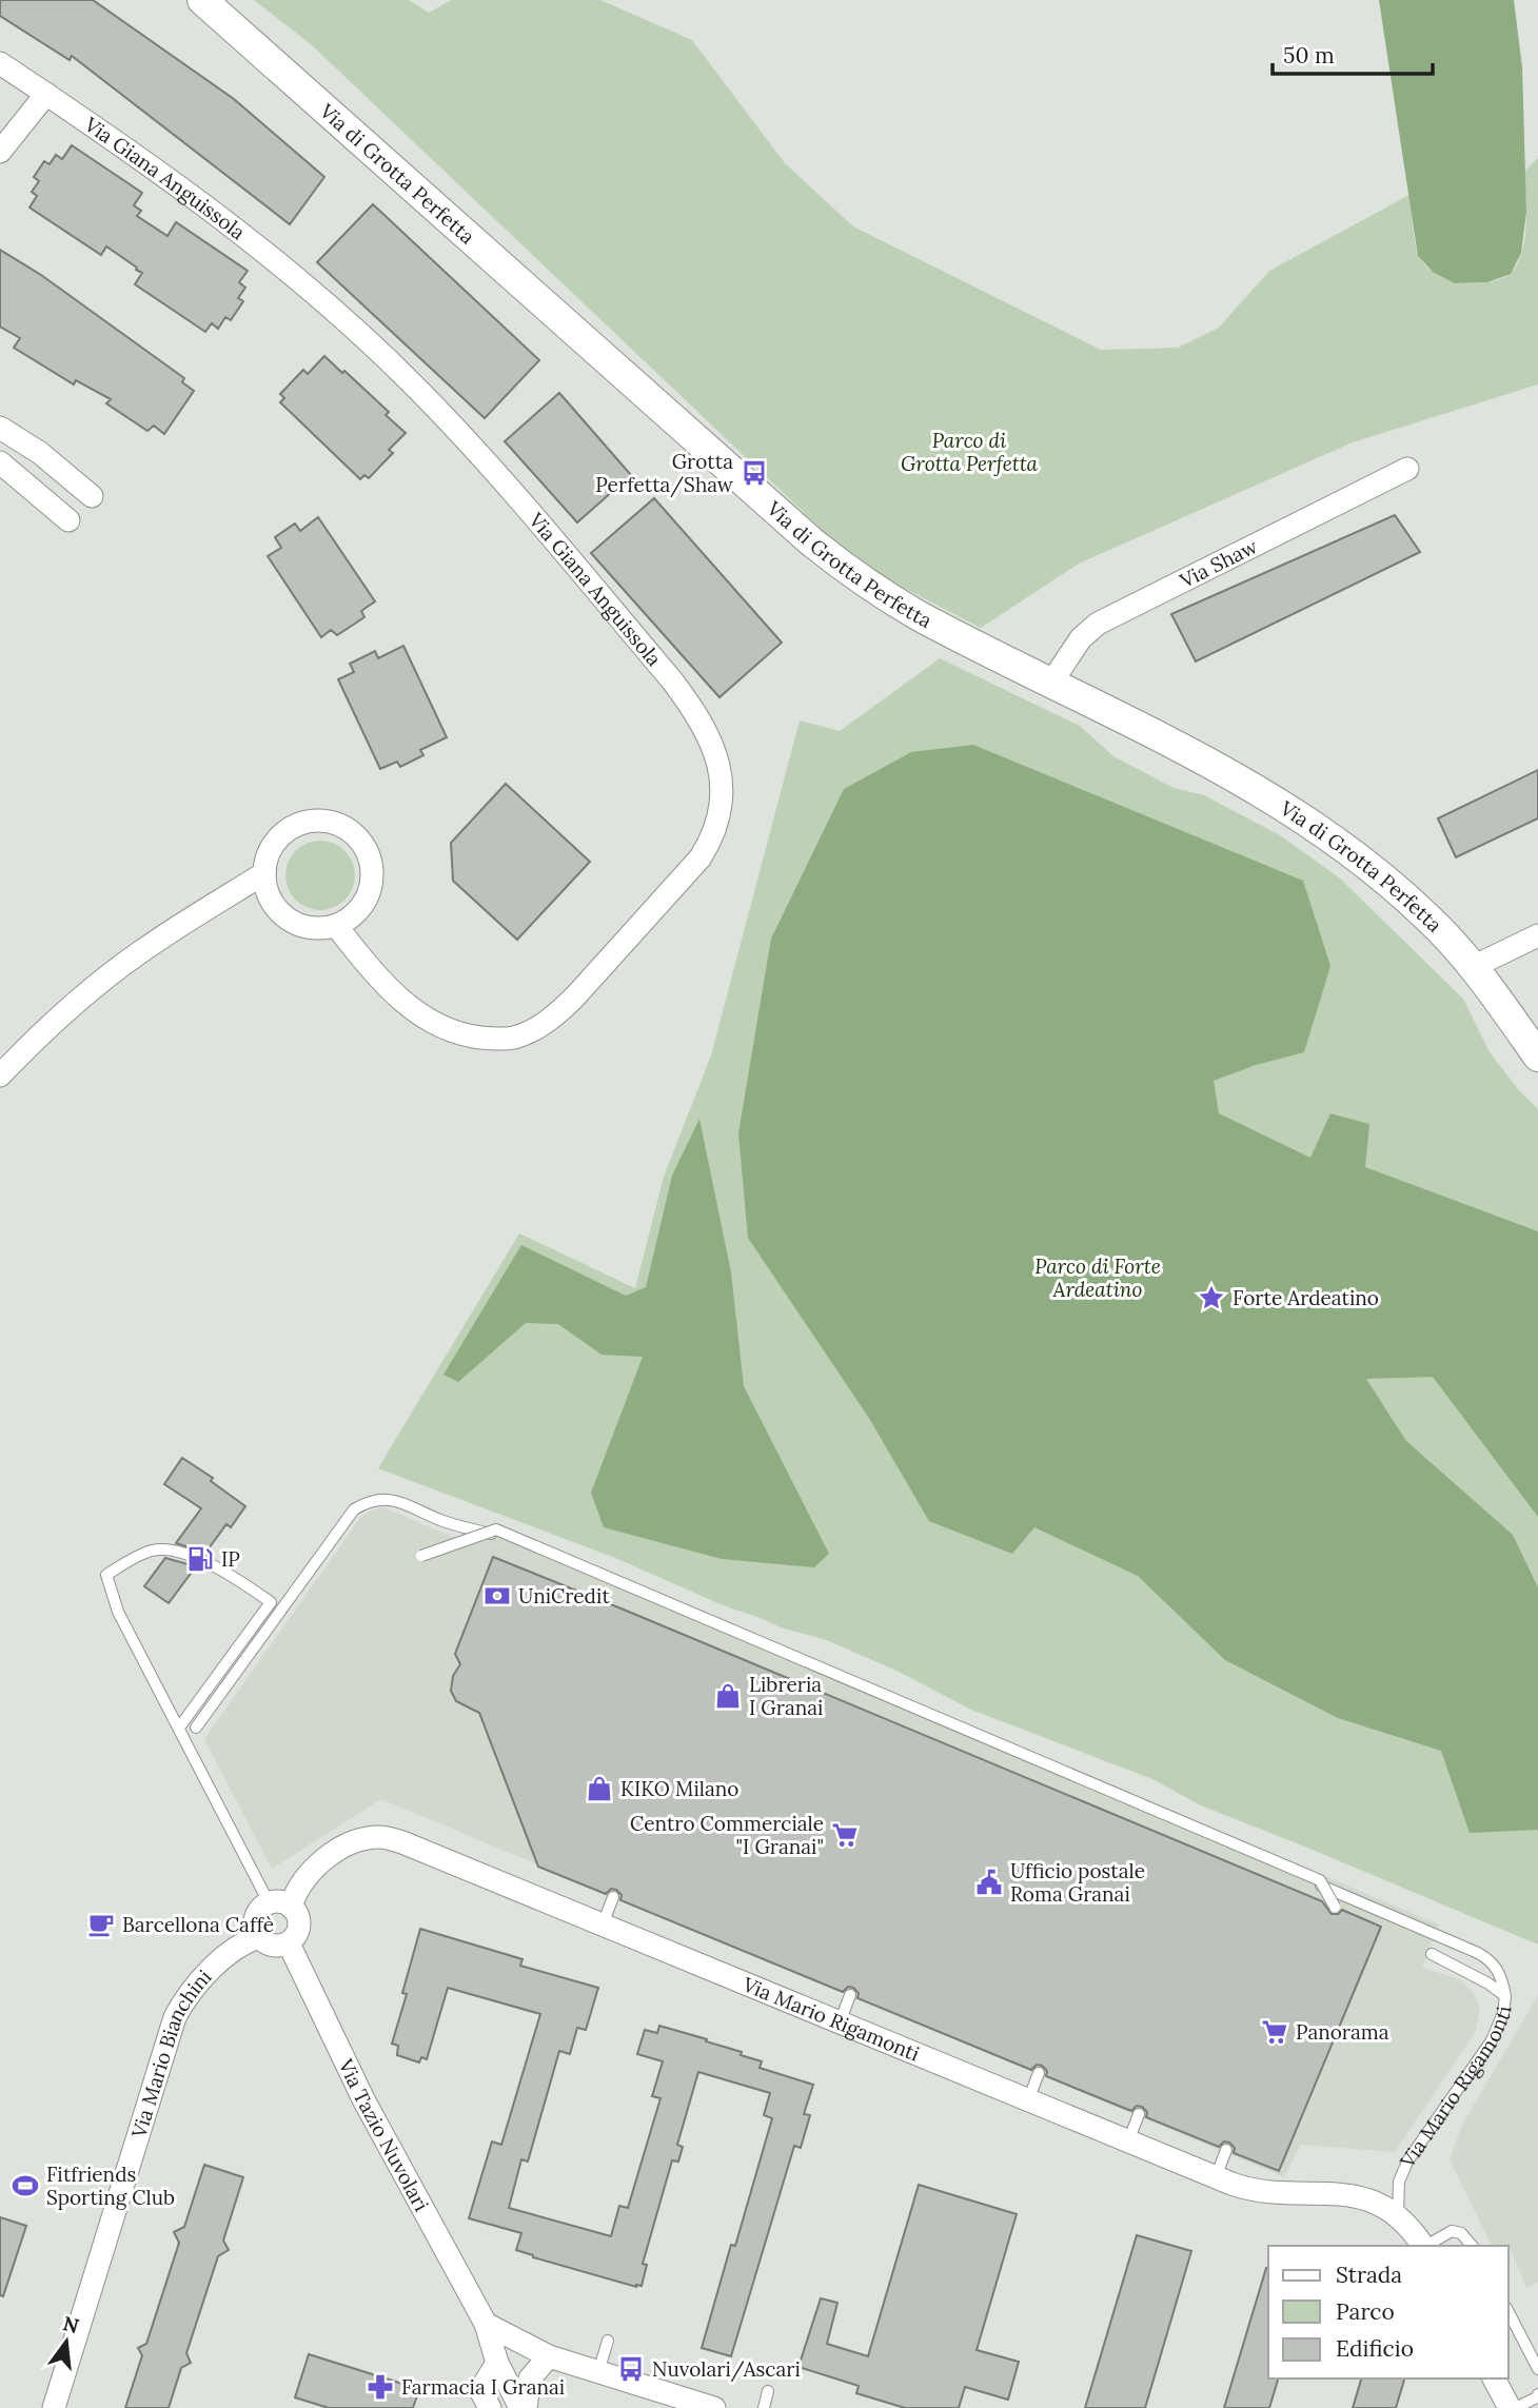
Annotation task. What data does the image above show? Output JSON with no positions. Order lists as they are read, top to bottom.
{
  "streets": {
    "street": [
      "Via di Grotta Perfetta",
      "Via Giana Anguissola",
      "Via Shaw",
      "Via Mario Rigamonti",
      "Via Mario Bianchini",
      "Via Tazio Nuvolari"
    ]
  },
  "crossings": [
    ["Via di Grotta Perfetta", "Via Shaw"],
    ["Via Mario Rigamonti", "Via Mario Bianchini"],
    ["Via Mario Rigamonti", "Via Tazio Nuvolari"],
    ["Via Mario Bianchini", "Via Tazio Nuvolari"]
  ],
  "parks": ["Parco di Grotta Perfetta", "Parco di Forte Ardeatino"],
  "places": {
    "bus stop": ["Grotta Perfetta/Shaw", "Nuvolari/Ascari"],
    "place": ["Forte Ardeatino"],
    "fuel station": ["IP"],
    "bank": ["UniCredit"],
    "shop": ["Libreria I Granai", "KIKO Milano"],
    "supermarket": ["Centro Commerciale \"I Granai\"", "Panorama"],
    "public building": ["Ufficio postale Roma Granai"],
    "cafe": ["Barcellona Caffè"],
    "sports": ["Fitfriends Sporting Club"],
    "pharmacy": ["Farmacia I Granai"]
  },
  "legend": ["Strada", "Parco", "Edificio"],
  "scale_bar": "50 m",
  "north": "top"
}
